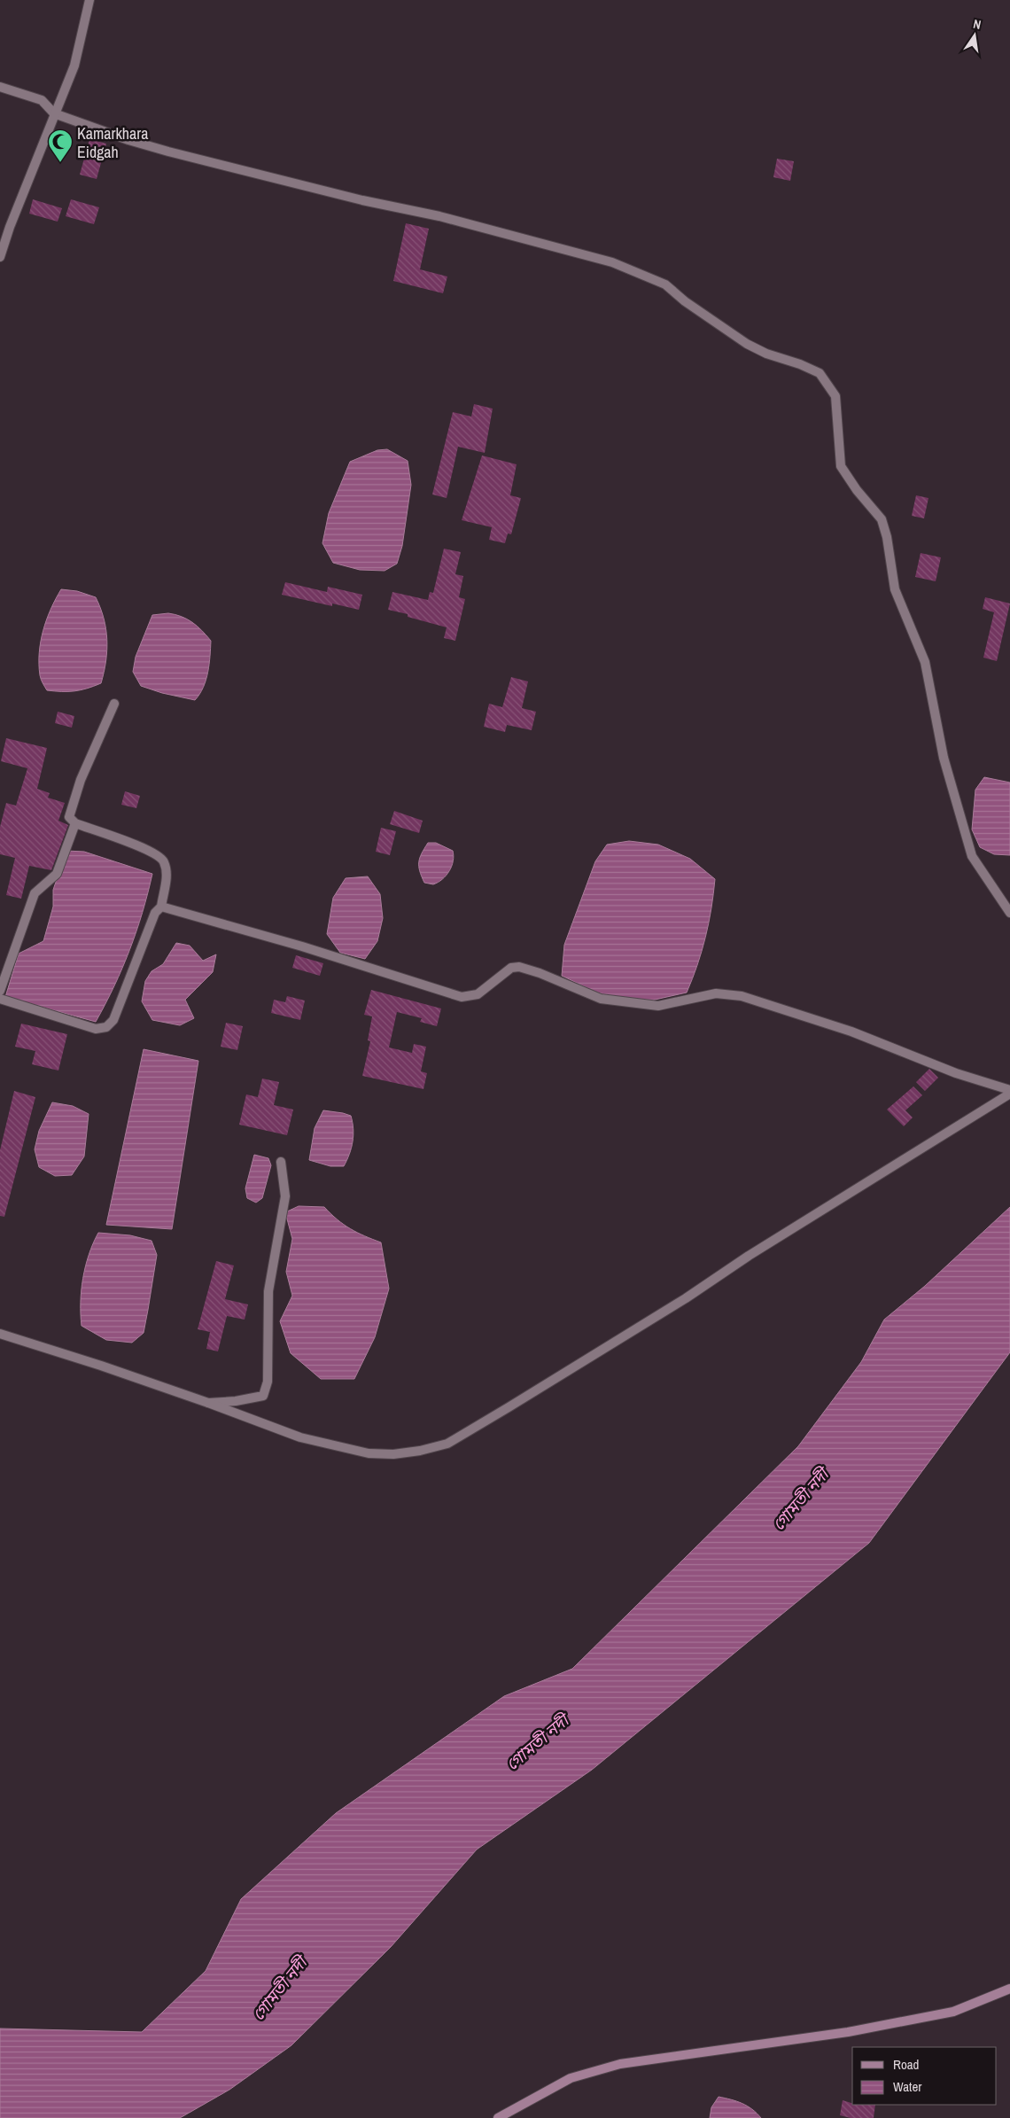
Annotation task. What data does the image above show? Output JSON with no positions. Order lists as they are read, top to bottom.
{
  "water": ["গোমতী নদী"],
  "places": {
    "mosque": ["Kamarkhara Eidgah"]
  },
  "legend": ["Road", "Water"],
  "north": "top"
}
